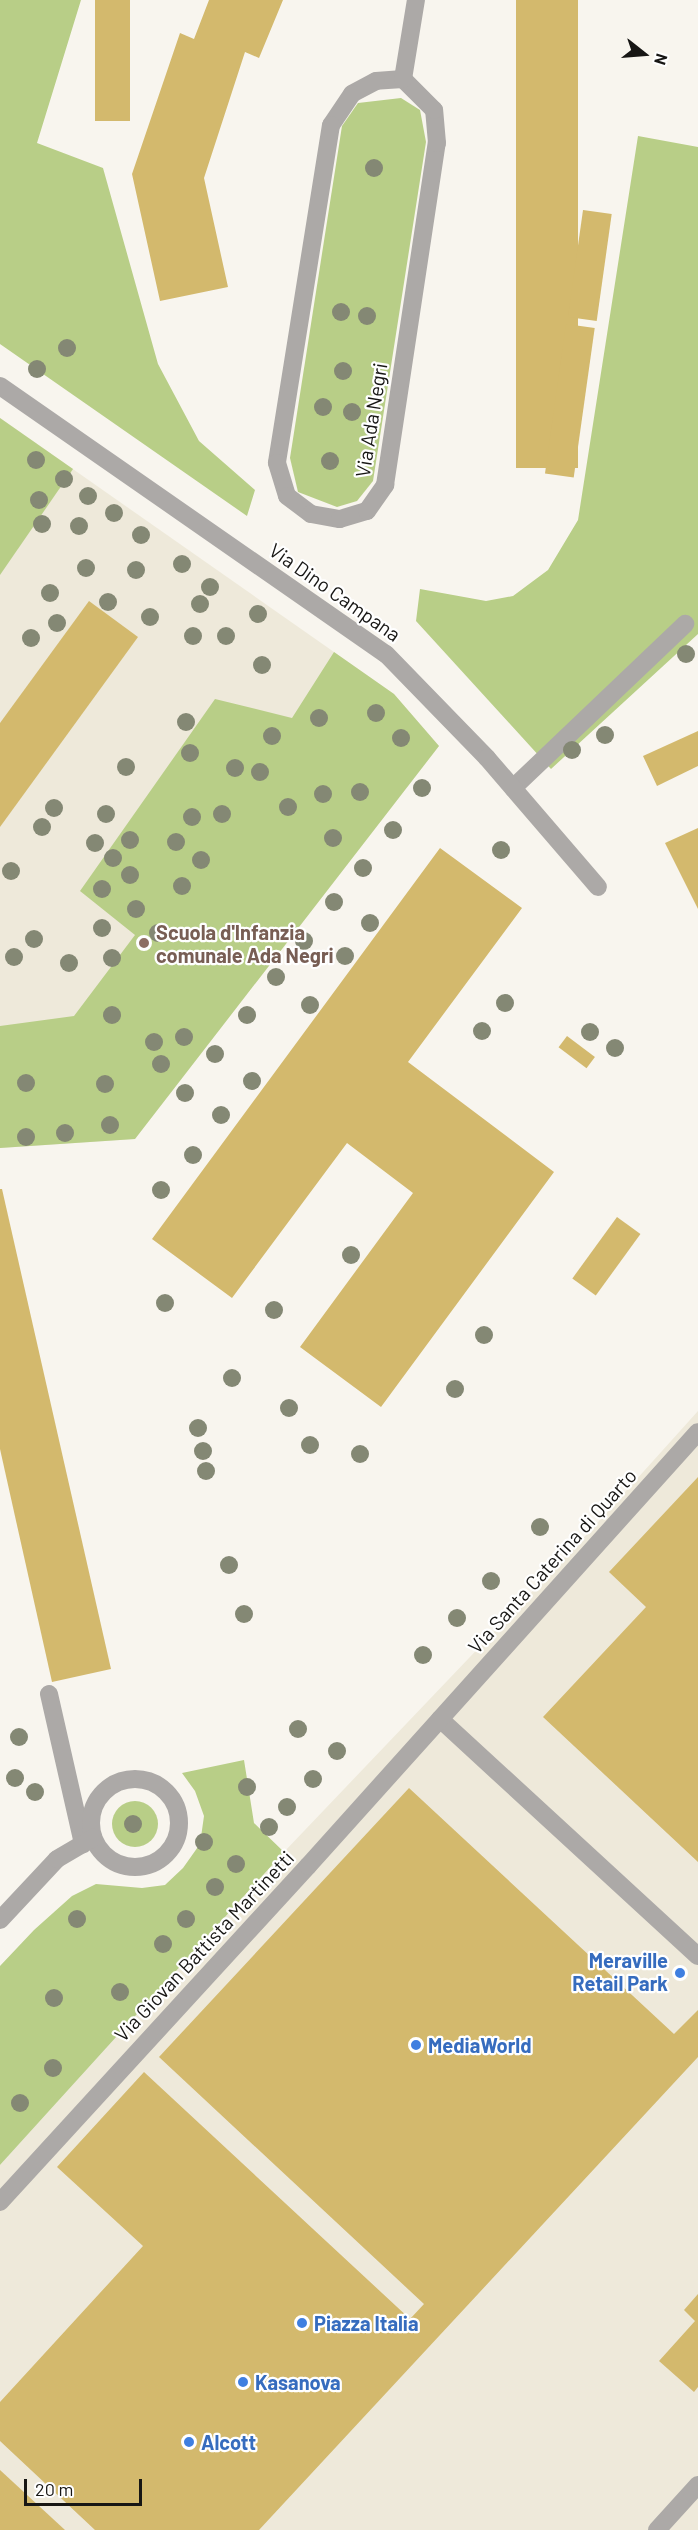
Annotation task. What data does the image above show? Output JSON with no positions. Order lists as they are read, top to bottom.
{
  "streets": {
    "street": [
      "Via Ada Negri",
      "Via Dino Campana",
      "Via Santa Caterina di Quarto",
      "Via Giovan Battista Martinetti"
    ]
  },
  "crossings": [
    ["Via Santa Caterina di Quarto", "Via Giovan Battista Martinetti"]
  ],
  "places": [
    "Scuola d'Infanzia comunale Ada Negri",
    "Meraville Retail Park",
    "MediaWorld",
    "Piazza Italia",
    "Kasanova",
    "Alcott"
  ],
  "scale_bar": "20 m",
  "north": "right"
}
